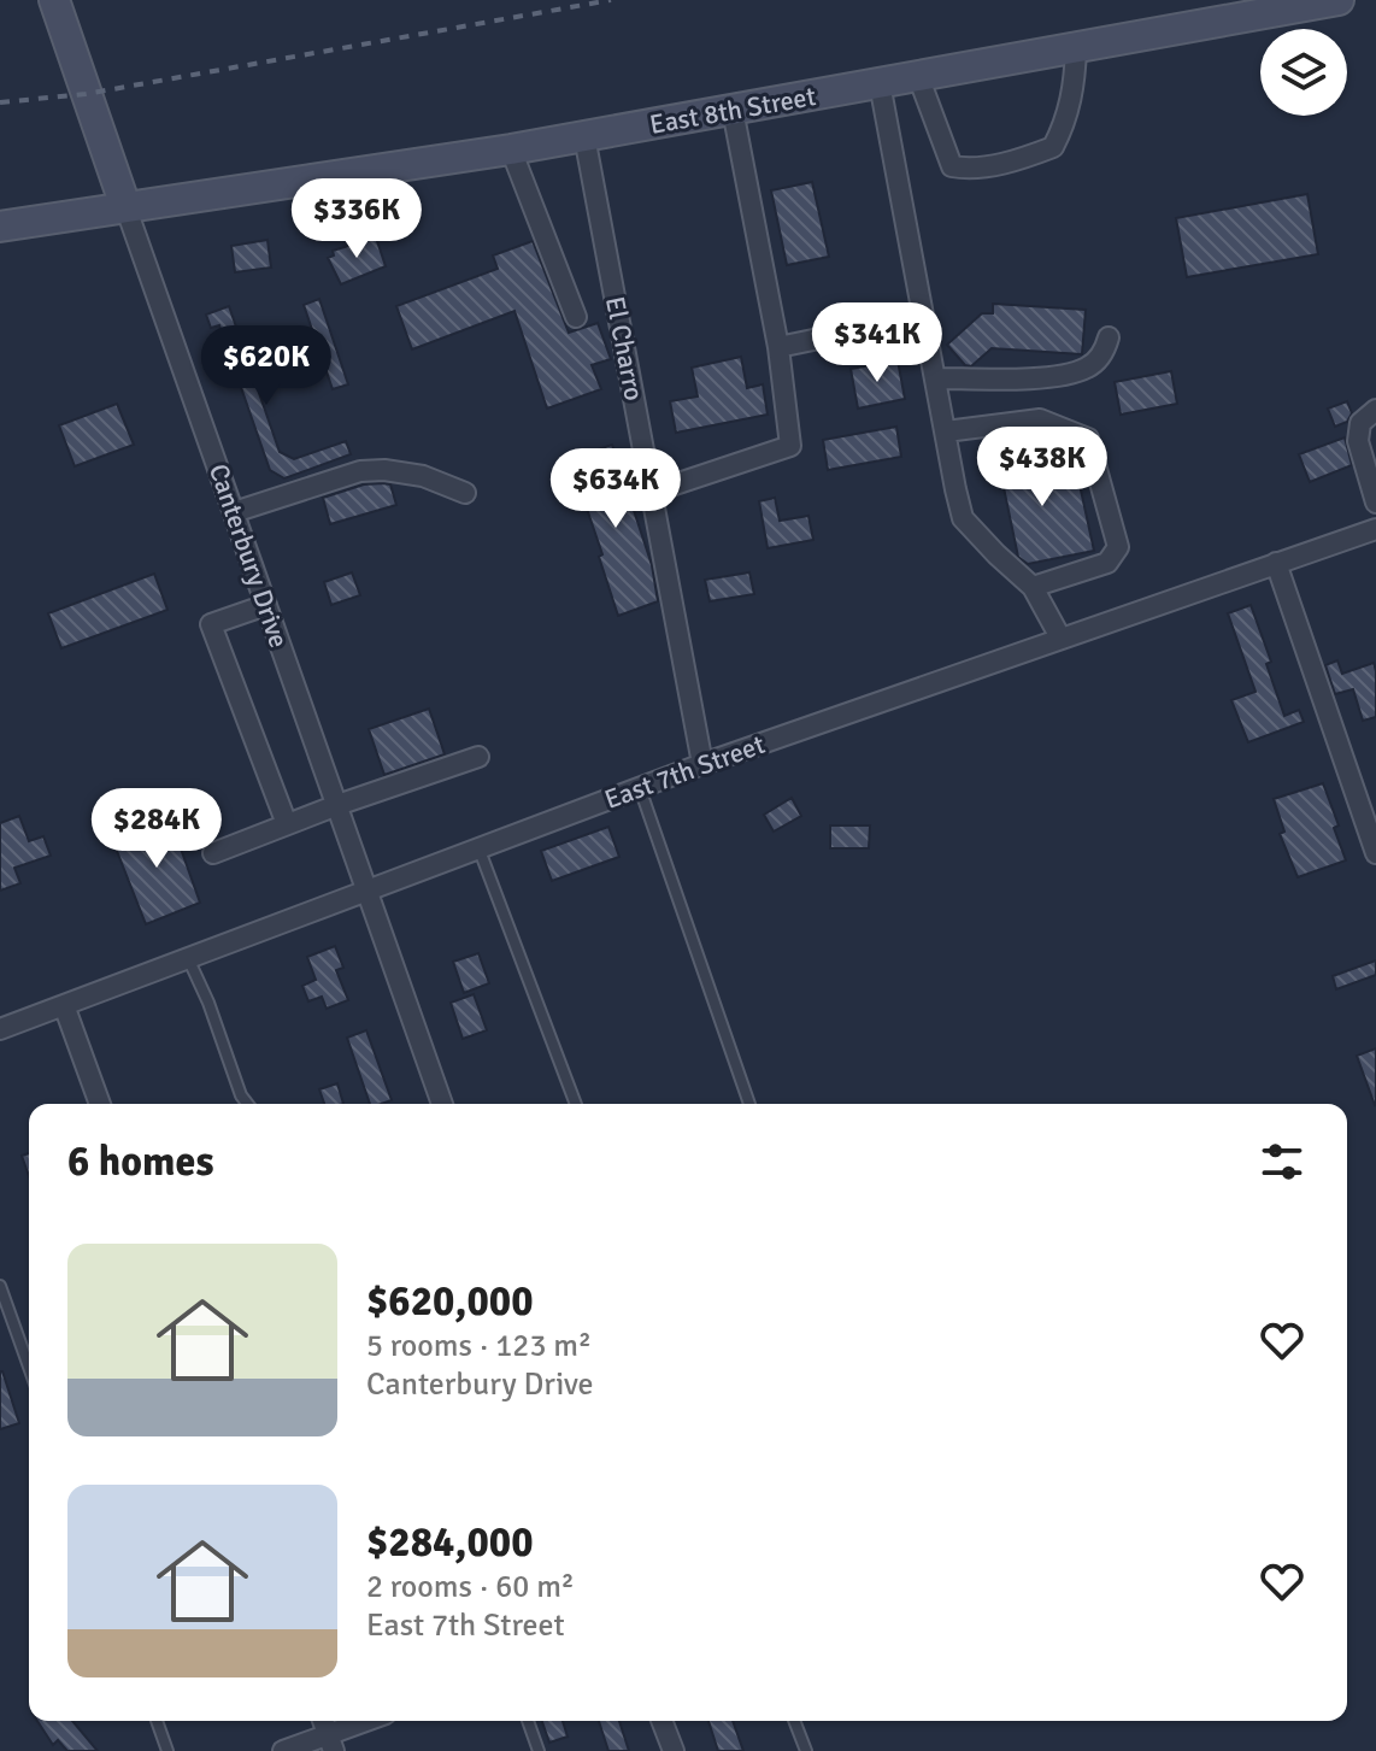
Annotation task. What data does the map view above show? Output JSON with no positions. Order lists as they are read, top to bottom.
{
  "streets": {
    "main road": ["East 8th Street", "Canterbury Drive"],
    "street": ["El Charro", "East 7th Street"]
  },
  "crossings": [
    ["East 8th Street", "El Charro"],
    ["East 8th Street", "Canterbury Drive"],
    ["El Charro", "East 7th Street"],
    ["Canterbury Drive", "East 7th Street"]
  ],
  "page": {
    "price": [
      "$336K",
      "$341K",
      "$620K",
      "$438K",
      "$634K",
      "$284K"
    ],
    "heading": "6 homes",
    "list": [
      {
        "name": "$620,000",
        "note": "5 rooms · 123 m² · Canterbury Drive"
      },
      {
        "name": "$284,000",
        "note": "2 rooms · 60 m² · East 7th Street"
      }
    ]
  }
}
